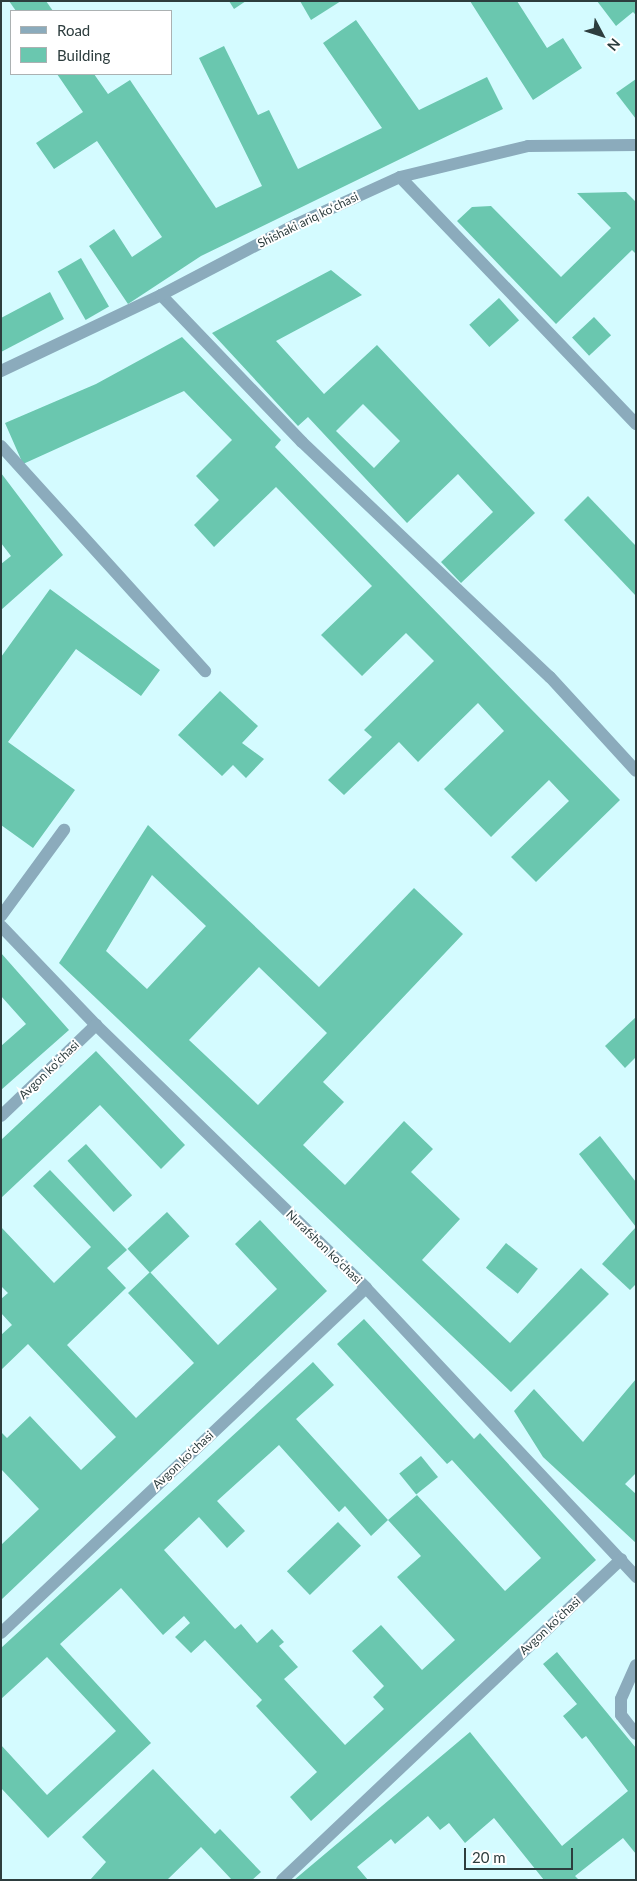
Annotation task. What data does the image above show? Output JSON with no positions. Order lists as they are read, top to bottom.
{
  "streets": {
    "street": ["Shishaki ariq koʻchasi", "Avgon koʻchasi", "Nurafshon koʻchasi"]
  },
  "crossings": [
    ["Avgon koʻchasi", "Nurafshon koʻchasi"]
  ],
  "legend": ["Road", "Building"],
  "scale_bar": "20 m",
  "north": "bottom right"
}
